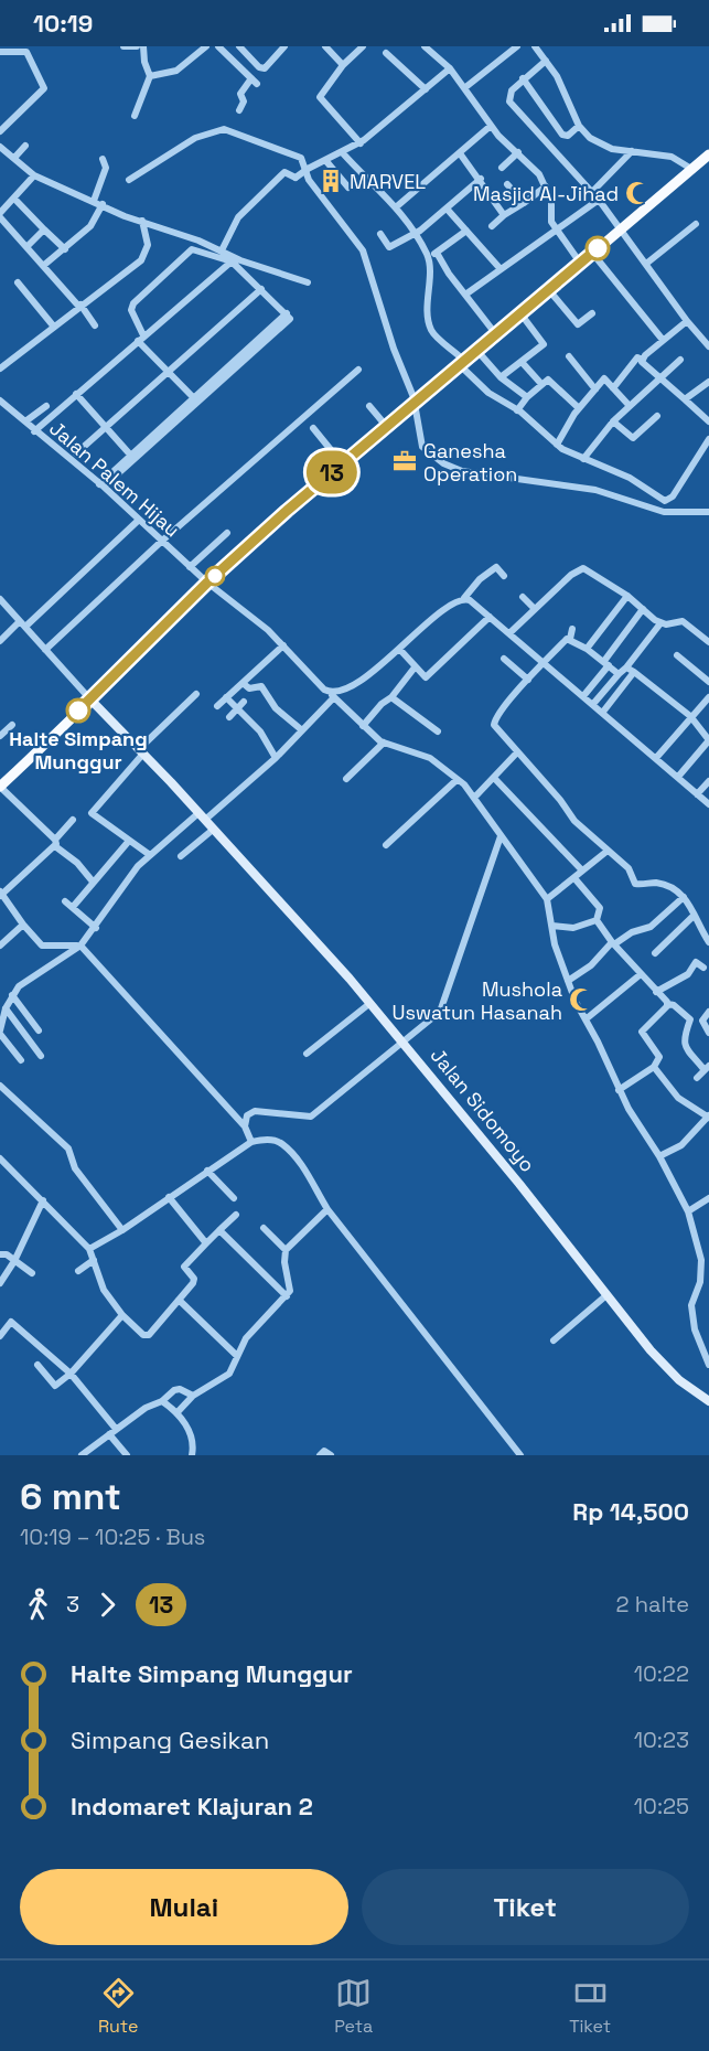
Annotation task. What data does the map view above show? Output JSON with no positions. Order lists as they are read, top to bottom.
{
  "streets": {
    "main road": ["Jalan Sidomoyo"],
    "street": ["Jalan Palem Hijau"]
  },
  "places": {
    "building": ["MARVEL"],
    "mosque": ["Masjid Al-Jihad", "Mushola Uswatun Hasanah"],
    "office": ["Ganesha Operation"],
    "other": ["Halte Simpang Munggur"]
  },
  "lines": ["bus line 13"],
  "page": {
    "status": "10:19",
    "on_map": "13",
    "heading": ["6 mnt", "10:19 – 10:25 · Bus", "Rp 14,500"],
    "legs": ["3", "13", "2 halte"],
    "list": [
      {
        "name": "Halte Simpang Munggur",
        "value": "10:22"
      },
      {
        "name": "Simpang Gesikan",
        "value": "10:23"
      },
      {
        "name": "Indomaret Klajuran 2",
        "value": "10:25"
      }
    ],
    "buttons": ["Mulai", "Tiket"],
    "tabs": ["Rute", "Peta", "Tiket"]
  }
}
